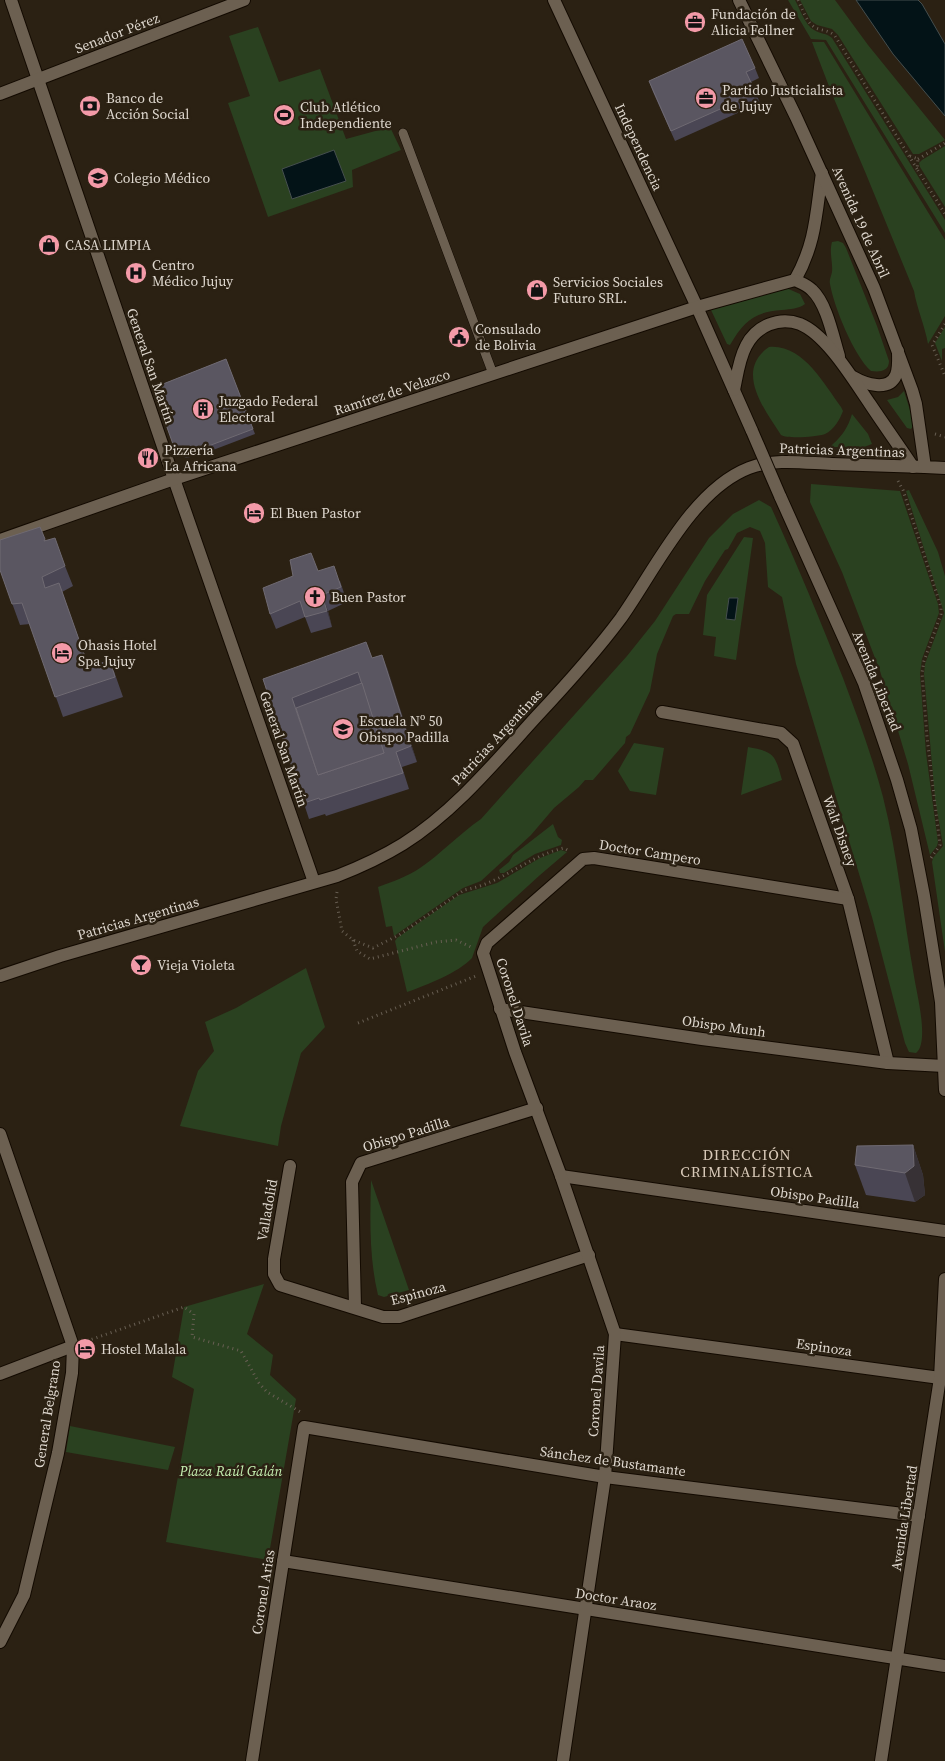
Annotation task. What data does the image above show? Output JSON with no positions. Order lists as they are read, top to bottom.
{
  "streets": {
    "street": [
      "Senador Pérez",
      "Independencia",
      "Avenida 19 de Abril",
      "General San Martín",
      "Ramírez de Velazco",
      "Patricias Argentinas",
      "Avenida Libertad",
      "Walt Disney",
      "Doctor Campero",
      "Coronel Davila",
      "Obispo Munh",
      "Obispo Padilla",
      "Valladolid",
      "Espinoza",
      "General Belgrano",
      "Sánchez de Bustamante",
      "Coronel Arias",
      "Doctor Araoz"
    ]
  },
  "crossings": [
    ["Senador Pérez", "General San Martín"],
    ["Independencia", "Ramírez de Velazco"],
    ["Independencia", "Avenida Libertad"],
    ["Avenida 19 de Abril", "Patricias Argentinas"],
    ["General San Martín", "Ramírez de Velazco"],
    ["General San Martín", "Patricias Argentinas"],
    ["Ramírez de Velazco", "Avenida Libertad"],
    ["Avenida Libertad", "Obispo Munh"],
    ["Avenida Libertad", "Espinoza"],
    ["Avenida Libertad", "Sánchez de Bustamante"],
    ["Avenida Libertad", "Doctor Araoz"],
    ["Walt Disney", "Doctor Campero"],
    ["Walt Disney", "Obispo Munh"],
    ["Doctor Campero", "Coronel Davila"],
    ["Coronel Davila", "Obispo Munh"],
    ["Coronel Davila", "Obispo Padilla"],
    ["Coronel Davila", "Espinoza"],
    ["Coronel Davila", "Sánchez de Bustamante"],
    ["Coronel Davila", "Doctor Araoz"],
    ["Obispo Padilla", "Espinoza"],
    ["Valladolid", "Espinoza"],
    ["Sánchez de Bustamante", "Coronel Arias"],
    ["Coronel Arias", "Doctor Araoz"]
  ],
  "districts": ["DIRECCIÓN CRIMINALÍSTICA"],
  "parks": ["Plaza Raúl Galán"],
  "places": {
    "office": ["Fundación de Alicia Fellner", "Partido Justicialista de Jujuy"],
    "bank": ["Banco de Acción Social"],
    "sports": ["Club Atlético Independiente"],
    "school or university": ["Colegio Médico", "Escuela Nº 50 Obispo Padilla"],
    "shop": ["CASA LIMPIA", "Servicios Sociales Futuro SRL."],
    "hospital": ["Centro Médico Jujuy"],
    "public building": ["Consulado de Bolivia"],
    "building": ["Juzgado Federal Electoral"],
    "restaurant": ["Pizzería La Africana"],
    "hotel": ["El Buen Pastor", "Ohasis Hotel Spa Jujuy", "Hostel Malala"],
    "church": ["Buen Pastor"],
    "bar": ["Vieja Violeta"]
  }
}
